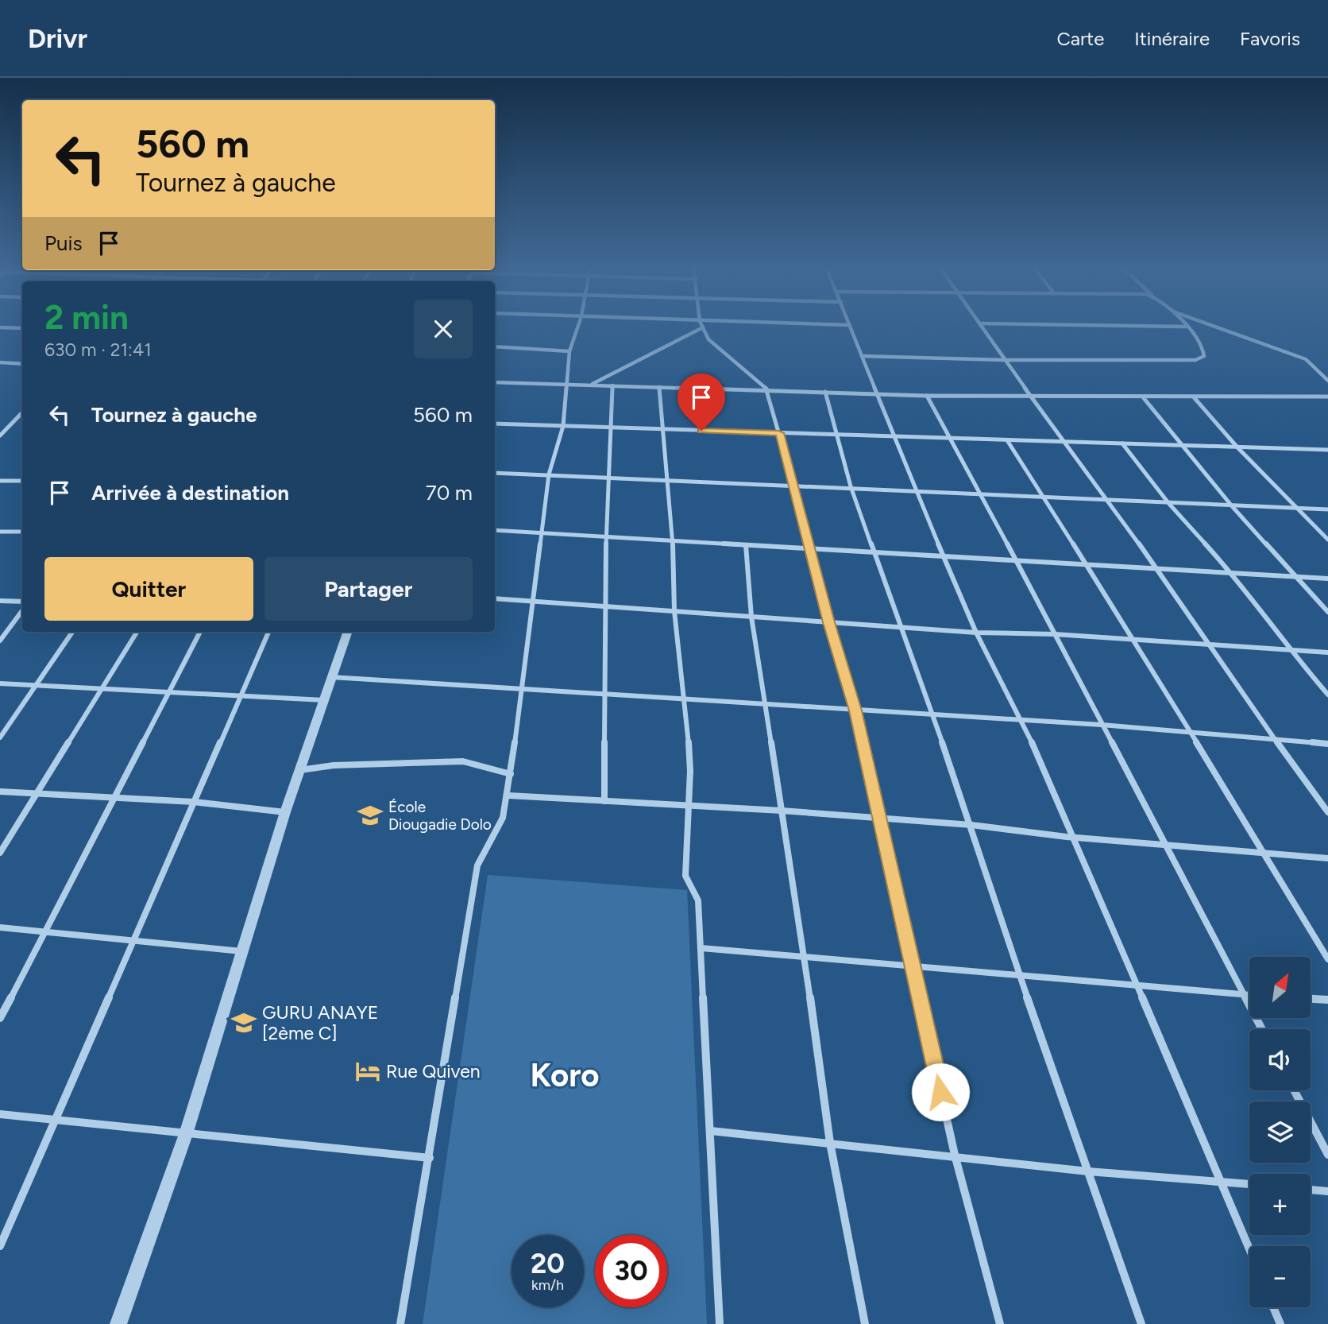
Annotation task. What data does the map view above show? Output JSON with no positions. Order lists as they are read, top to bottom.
{
  "districts": ["Koro"],
  "places": {
    "school or university": ["École Diougadie Dolo", "GURU ANAYE [2ème C]"],
    "hotel": ["Rue Quiven"]
  },
  "north": "top right",
  "page": {
    "header": "Drivr",
    "nav": ["Carte", "Itinéraire", "Favoris"],
    "turn": ["560 m", "Tournez à gauche"],
    "then": "Puis",
    "heading": ["2 min", "630 m · 21:41"],
    "list": [
      {
        "name": "Tournez à gauche",
        "value": "560 m"
      },
      {
        "name": "Arrivée à destination",
        "value": "70 m"
      }
    ],
    "buttons": ["Quitter", "Partager"],
    "map_buttons": ["+", "−"],
    "speed": "20 km/h",
    "limit": "30"
  }
}
